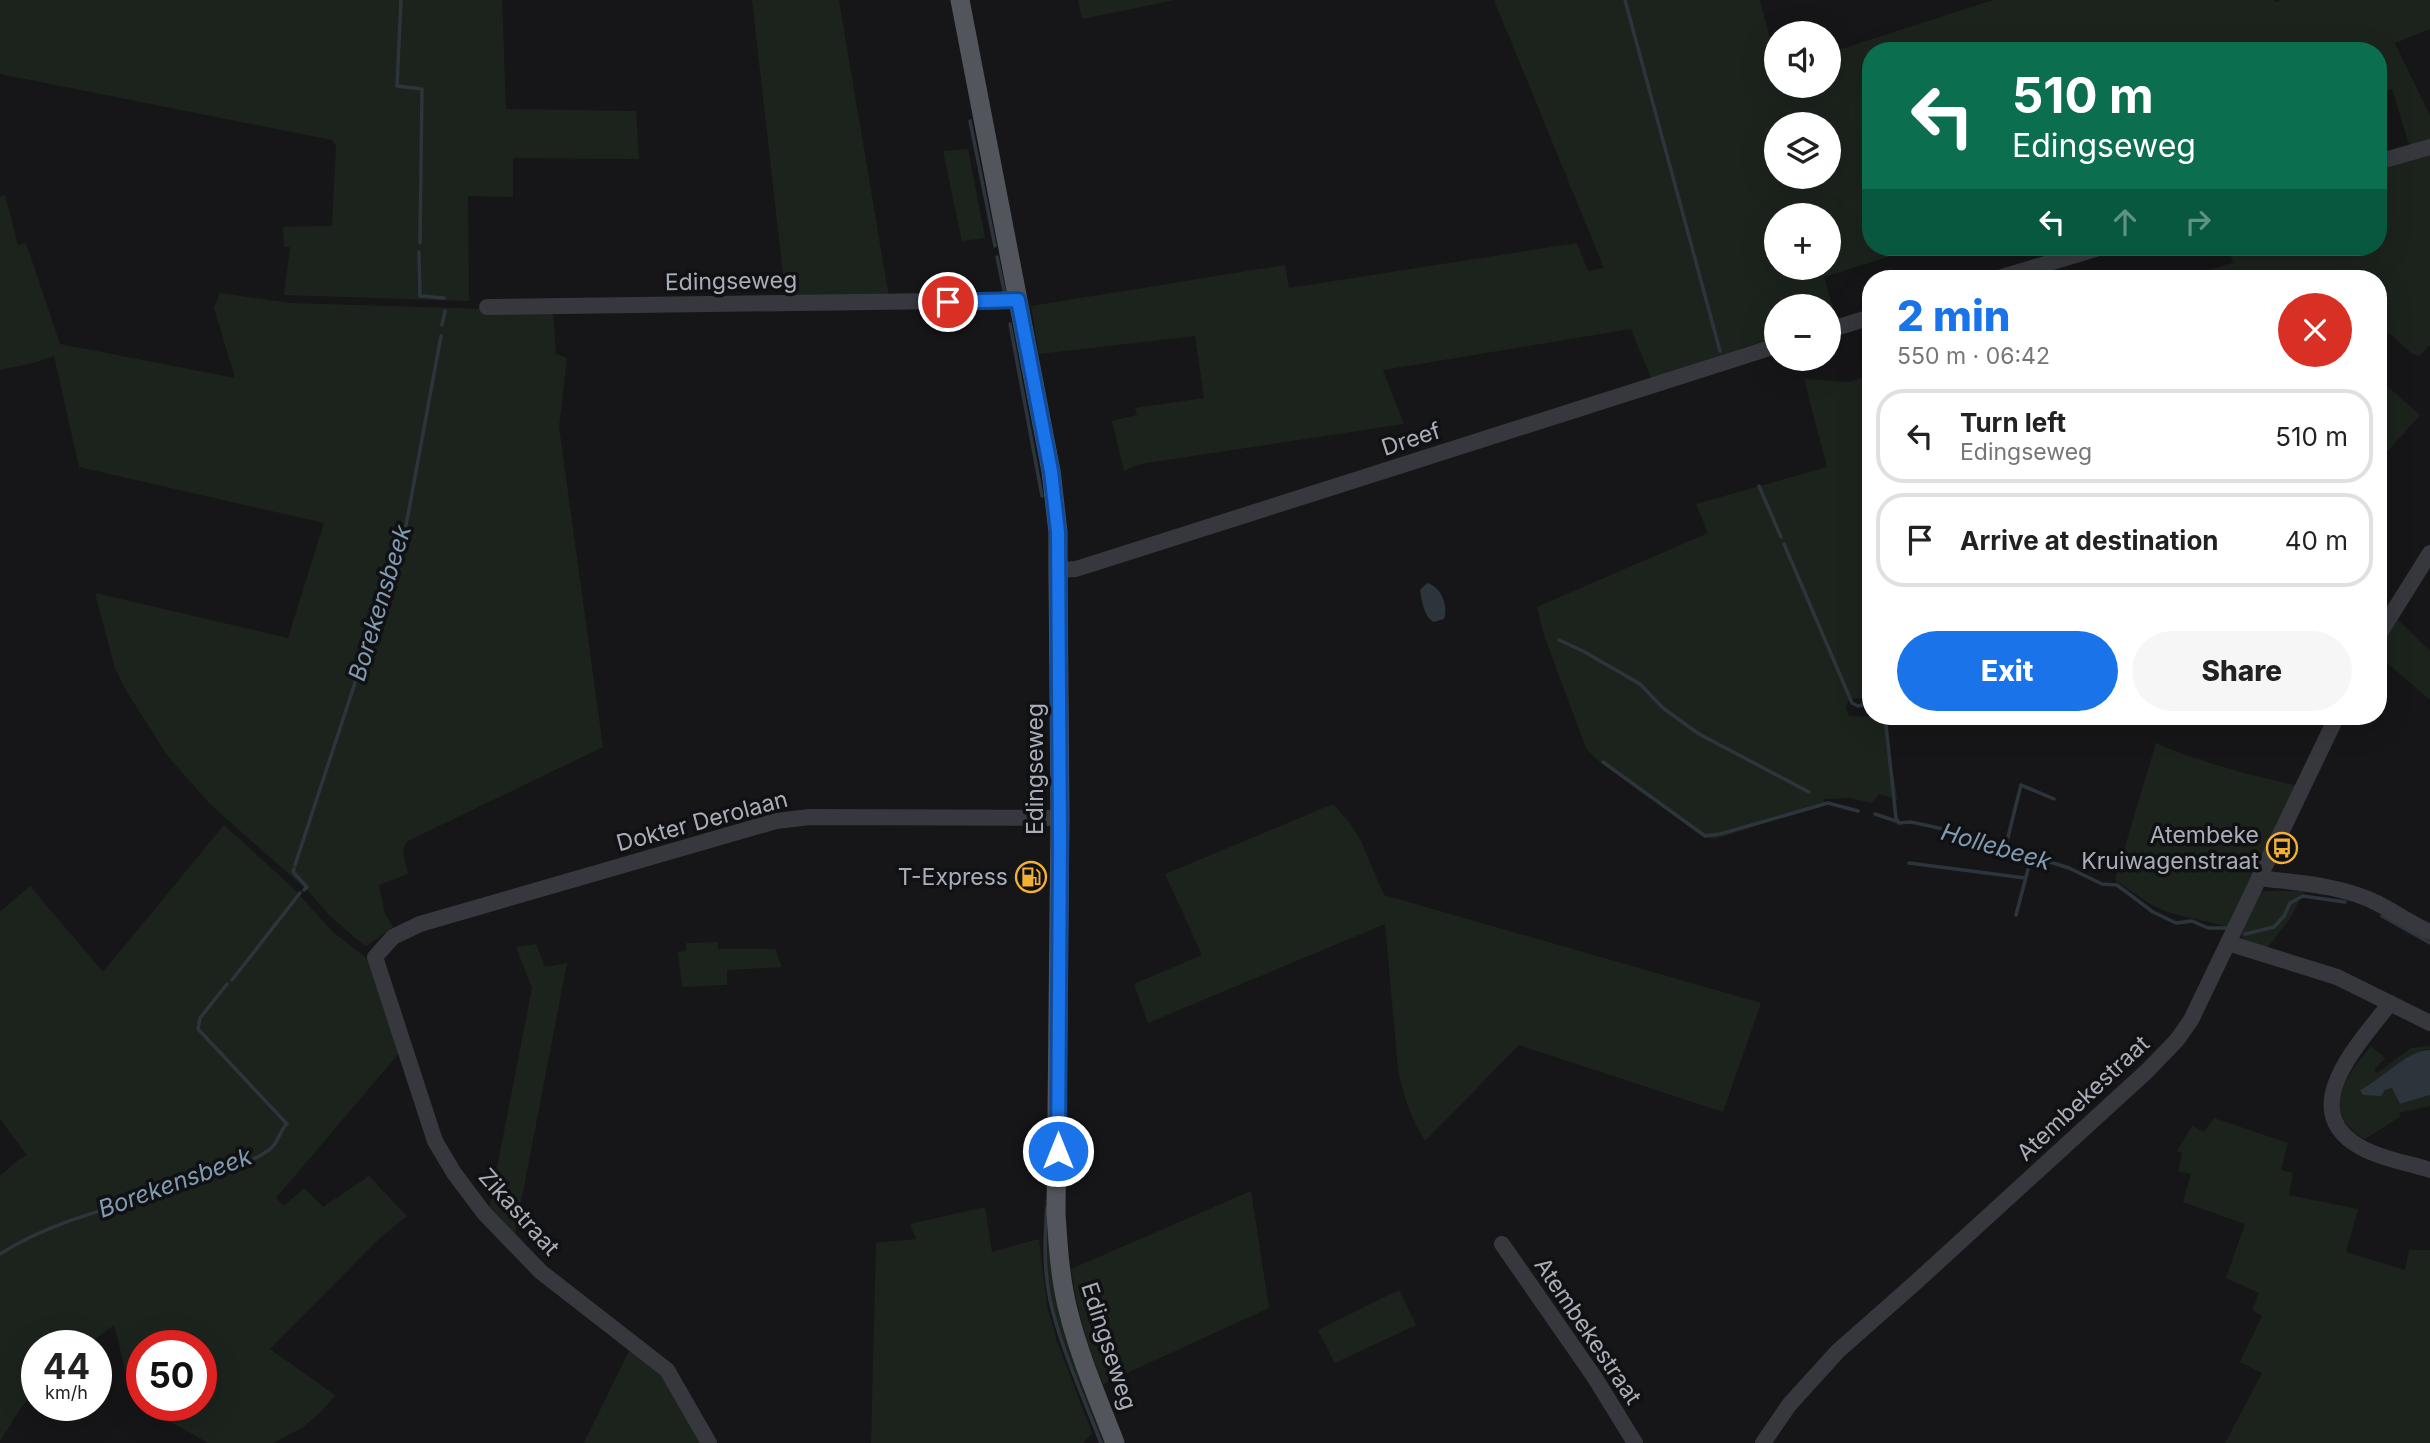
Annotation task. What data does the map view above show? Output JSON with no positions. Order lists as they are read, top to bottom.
{
  "streets": {
    "main road": ["Edingseweg"],
    "street": [
      "Dreef",
      "Dokter Derolaan",
      "Atembekestraat",
      "Zikastraat"
    ]
  },
  "crossings": [
    ["Edingseweg", "Dreef"],
    ["Edingseweg", "Dokter Derolaan"],
    ["Dokter Derolaan", "Zikastraat"]
  ],
  "water": ["Borekensbeek", "Hollebeek"],
  "places": {
    "bus stop": ["Atembeke Kruiwagenstraat"],
    "fuel station": ["T-Express"]
  },
  "page": {
    "map_buttons": ["+", "−"],
    "turn": ["510 m", "Edingseweg"],
    "heading": ["2 min", "550 m · 06:42"],
    "list": [
      {
        "name": "Turn left",
        "note": "Edingseweg",
        "value": "510 m"
      },
      {
        "name": "Arrive at destination",
        "value": "40 m"
      }
    ],
    "buttons": ["Exit", "Share"],
    "speed": "44 km/h",
    "limit": "50"
  }
}
